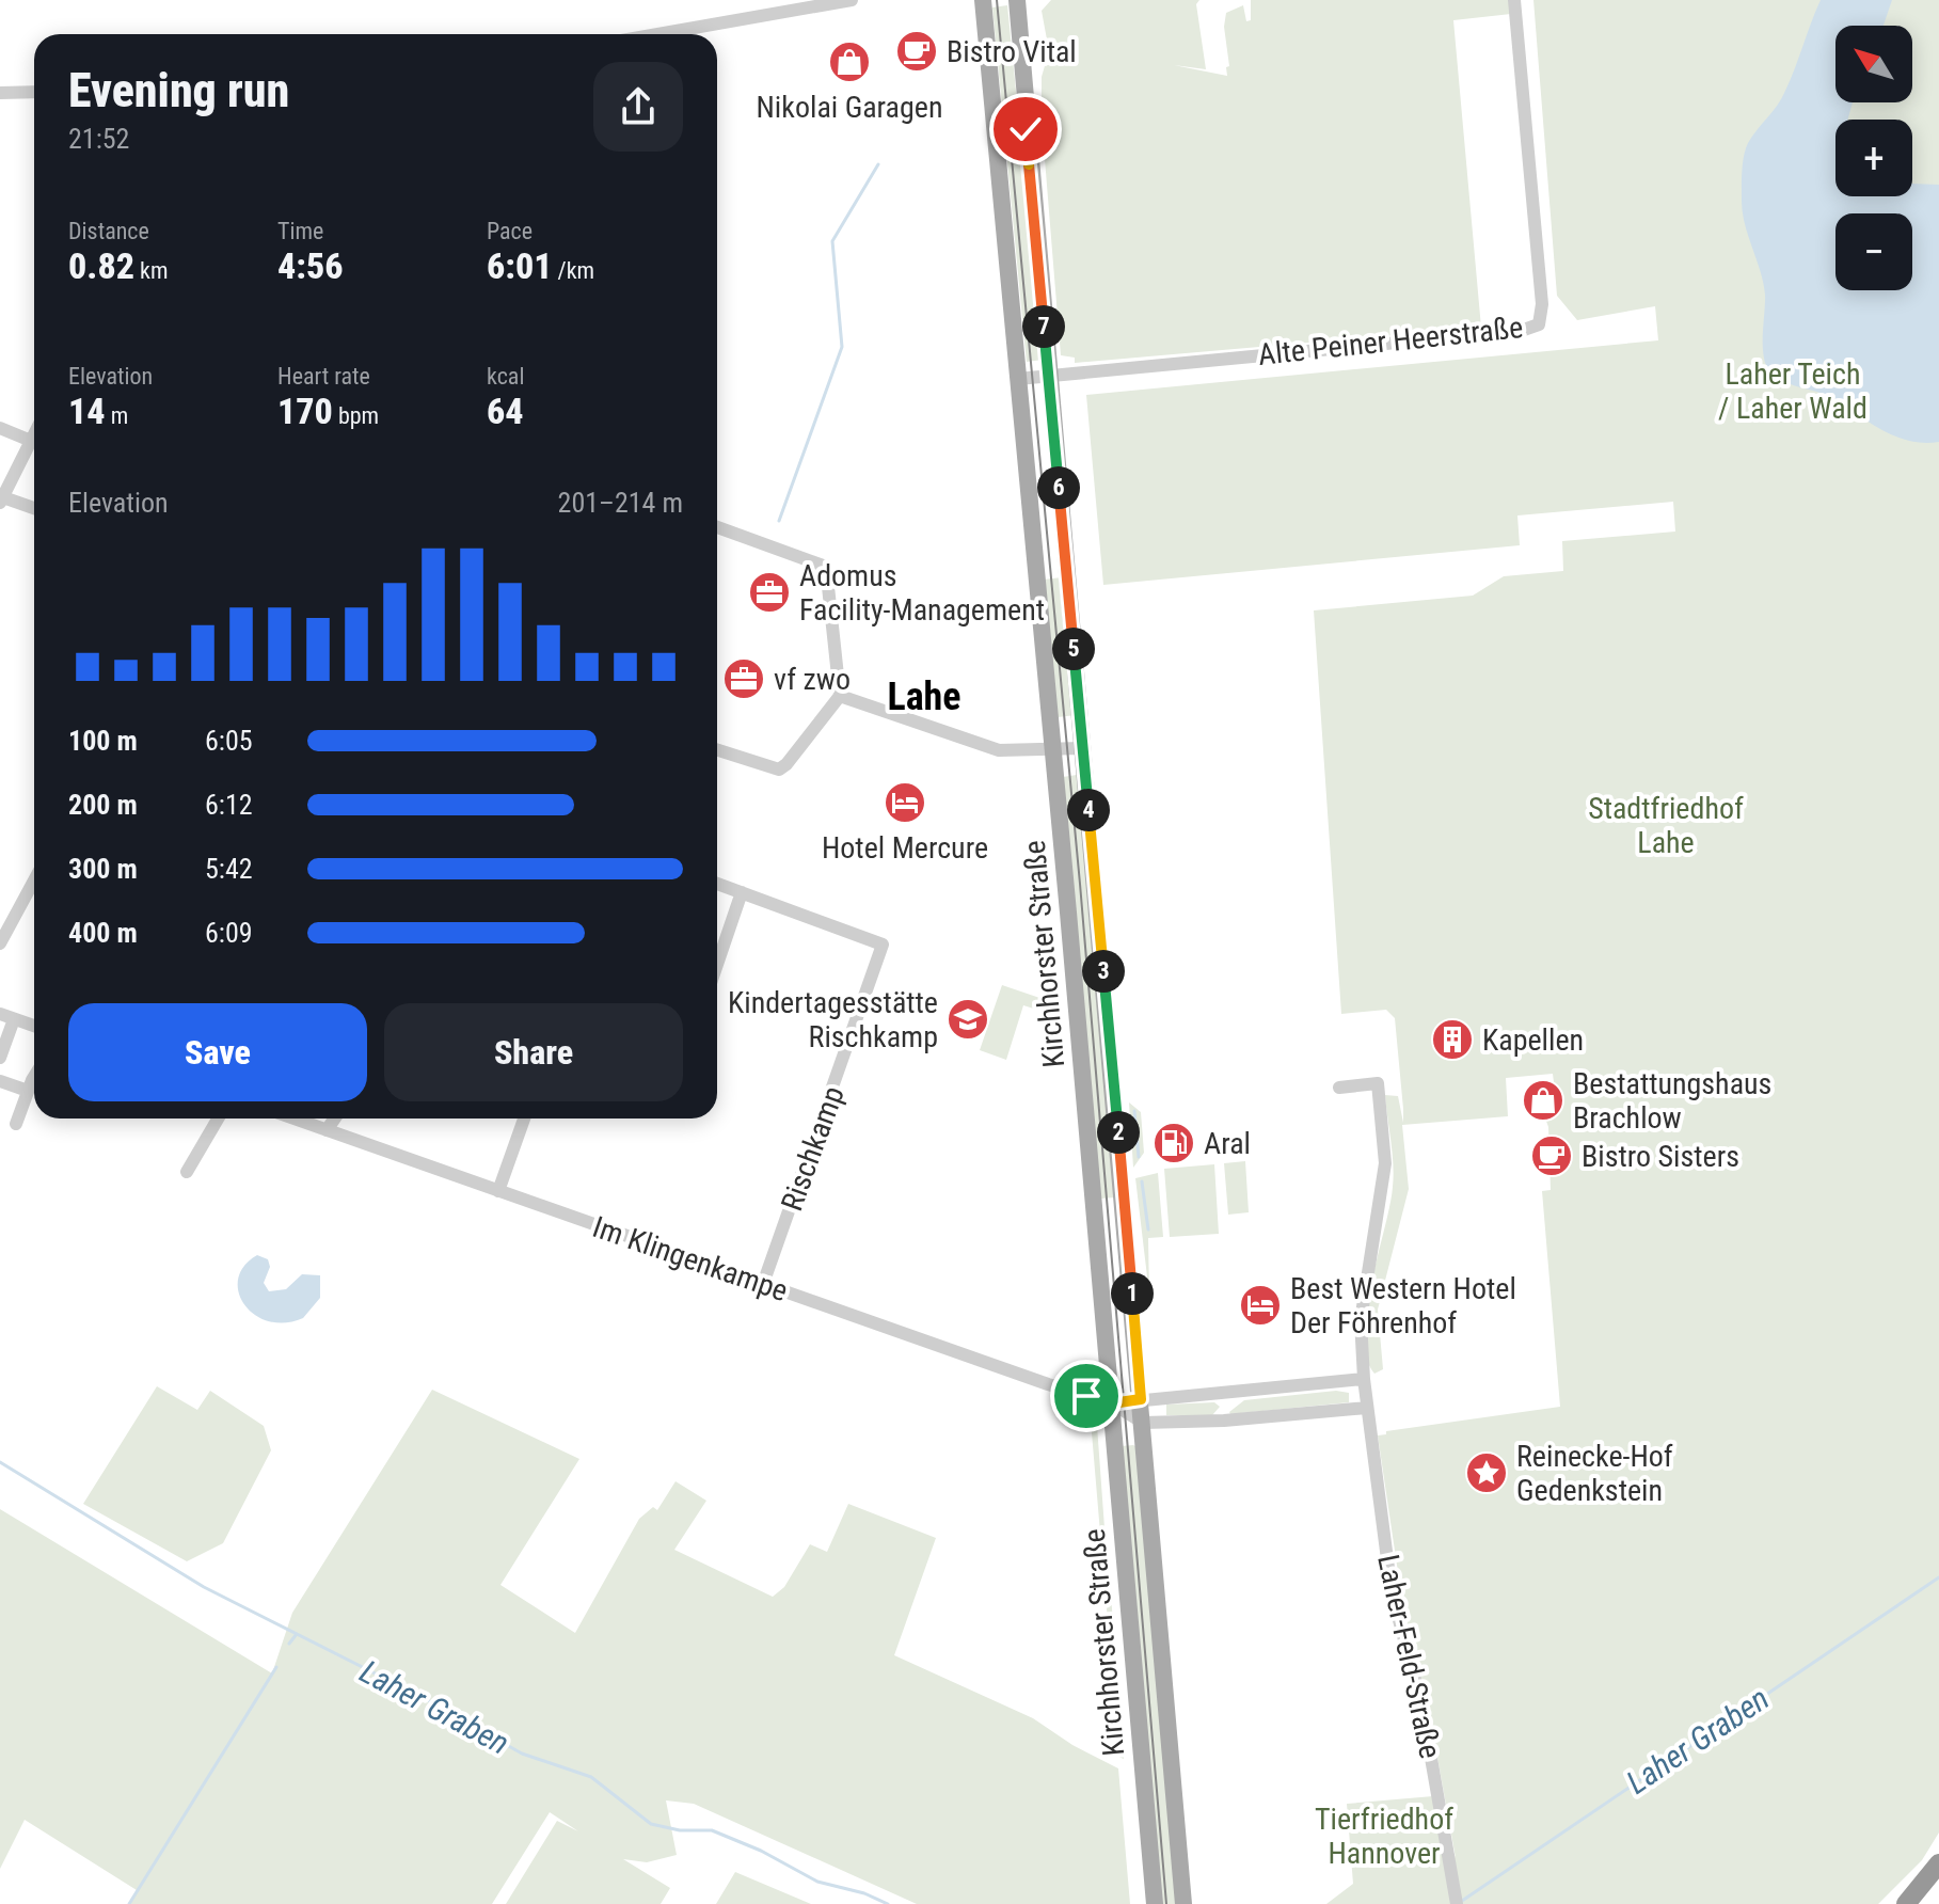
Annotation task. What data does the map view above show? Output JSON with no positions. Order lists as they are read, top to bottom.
{
  "streets": {
    "main road": ["Kirchhorster Straße"],
    "street": [
      "Alte Peiner Heerstraße",
      "Rischkamp",
      "Im Klingenkampe",
      "Laher-Feld-Straße"
    ]
  },
  "crossings": [
    ["Alte Peiner Heerstraße", "Kirchhorster Straße"],
    ["Kirchhorster Straße", "Im Klingenkampe"],
    ["Rischkamp", "Im Klingenkampe"]
  ],
  "districts": ["Lahe"],
  "water": ["Laher Graben"],
  "parks": ["Laher Teich / Laher Wald", "Stadtfriedhof Lahe", "Tierfriedhof Hannover"],
  "places": {
    "cafe": ["Bistro Vital", "Bistro Sisters"],
    "shop": ["Nikolai Garagen", "Bestattungshaus Brachlow"],
    "office": ["Adomus Facility-Management", "vf zwo"],
    "hotel": ["Hotel Mercure", "Best Western Hotel Der Föhrenhof"],
    "school or university": ["Kindertagesstätte Rischkamp"],
    "building": ["Kapellen"],
    "fuel station": ["Aral"],
    "place": ["Reinecke-Hof Gedenkstein"]
  },
  "north": "top left",
  "page": {
    "map_buttons": ["+", "−"],
    "heading": ["Evening run", "21:52"],
    "stats": [
      ["Distance", "0.82 km"],
      ["Time", "4:56"],
      ["Pace", "6:01 /km"],
      ["Elevation", "14 m"],
      ["Heart rate", "170 bpm"],
      ["kcal", "64"]
    ],
    "pins": [
      "7",
      "6",
      "5",
      "4",
      "3",
      "2",
      "1"
    ],
    "chart": ["Elevation", "201–214 m"],
    "list": [
      {
        "name": "100 m",
        "note": "6:05"
      },
      {
        "name": "200 m",
        "note": "6:12"
      },
      {
        "name": "300 m",
        "note": "5:42"
      },
      {
        "name": "400 m",
        "note": "6:09"
      }
    ],
    "buttons": ["Save", "Share"]
  }
}
